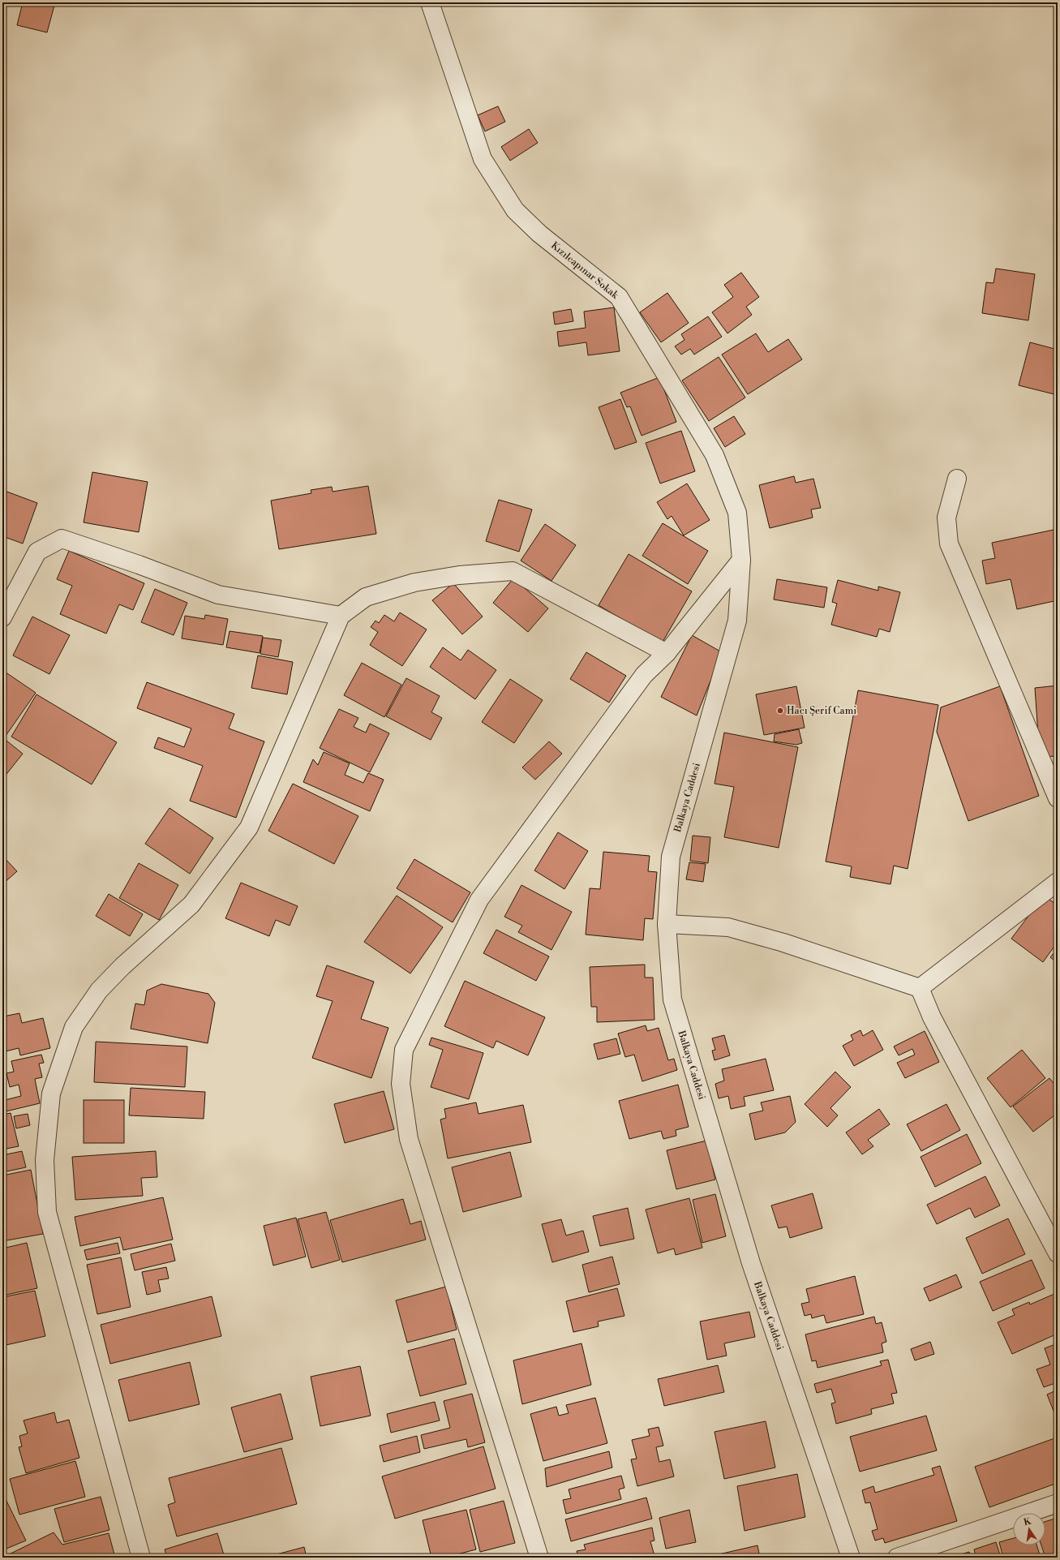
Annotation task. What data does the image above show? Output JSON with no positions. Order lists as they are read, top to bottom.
{
  "streets": {
    "street": ["Kızılcapınar Sokak", "Balkaya Caddesi"]
  },
  "crossings": [
    ["Kızılcapınar Sokak", "Balkaya Caddesi"]
  ],
  "places": ["Hacı Şerif Cami"],
  "north": "top"
}
